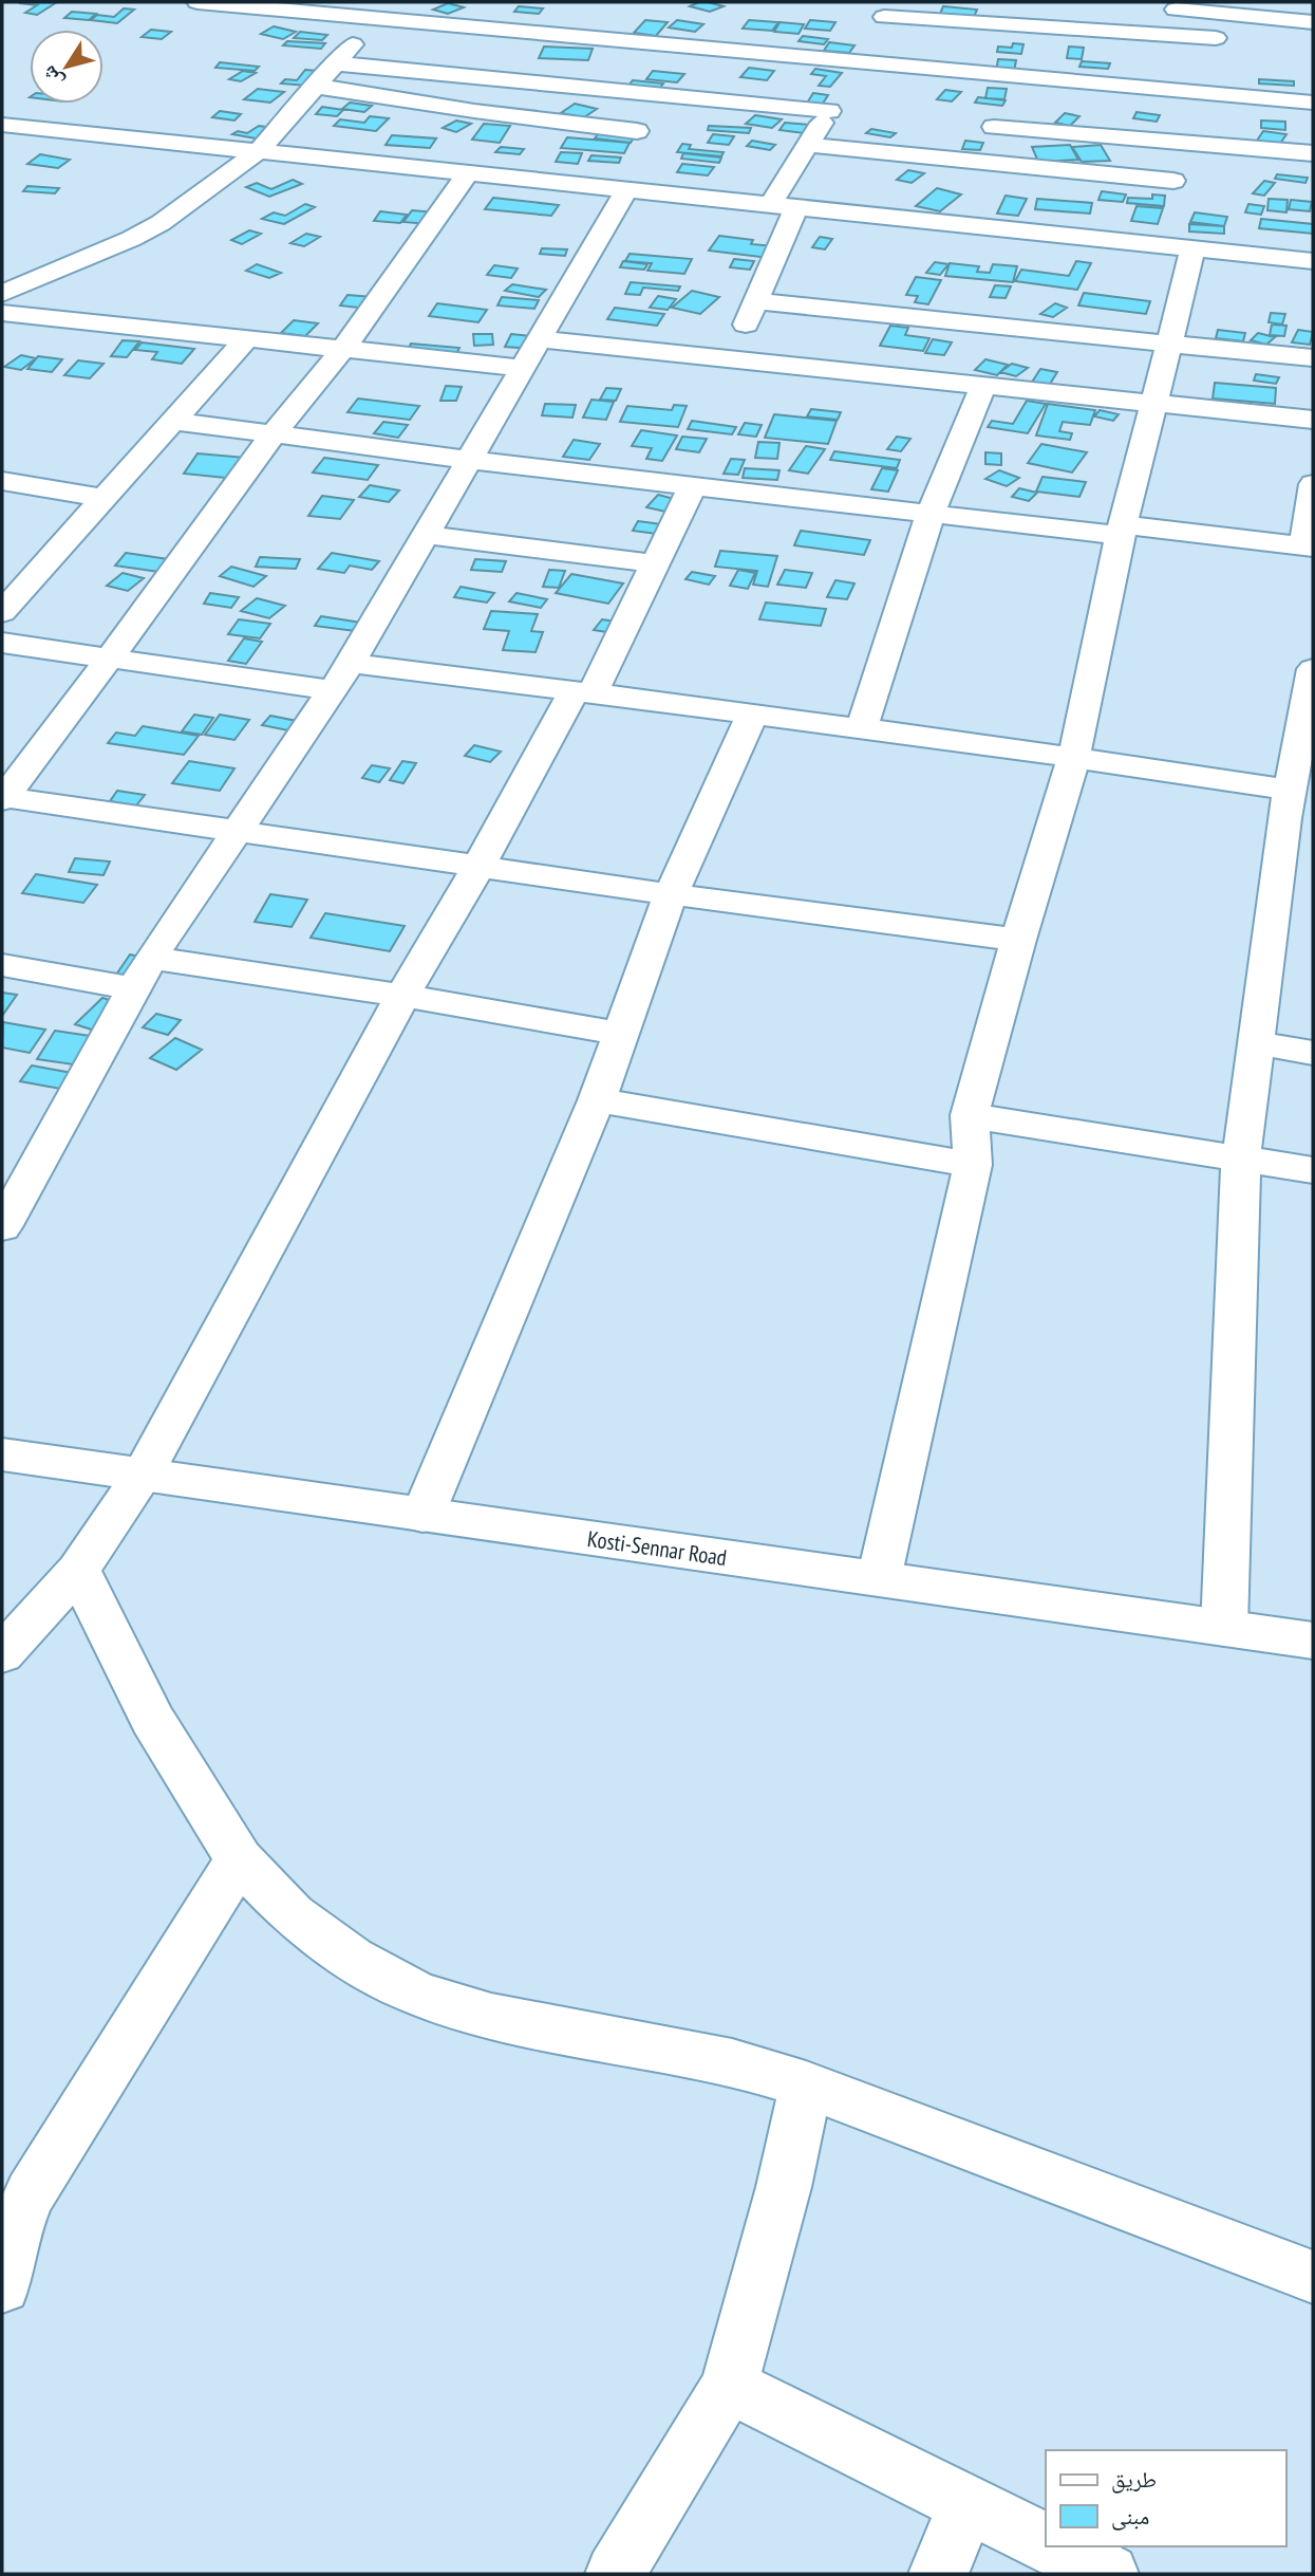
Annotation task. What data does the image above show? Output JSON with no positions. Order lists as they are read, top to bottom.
{
  "streets": {
    "main road": ["Kosti-Sennar Road"]
  },
  "legend": ["طريق", "مبنى"],
  "north": "bottom left"
}
